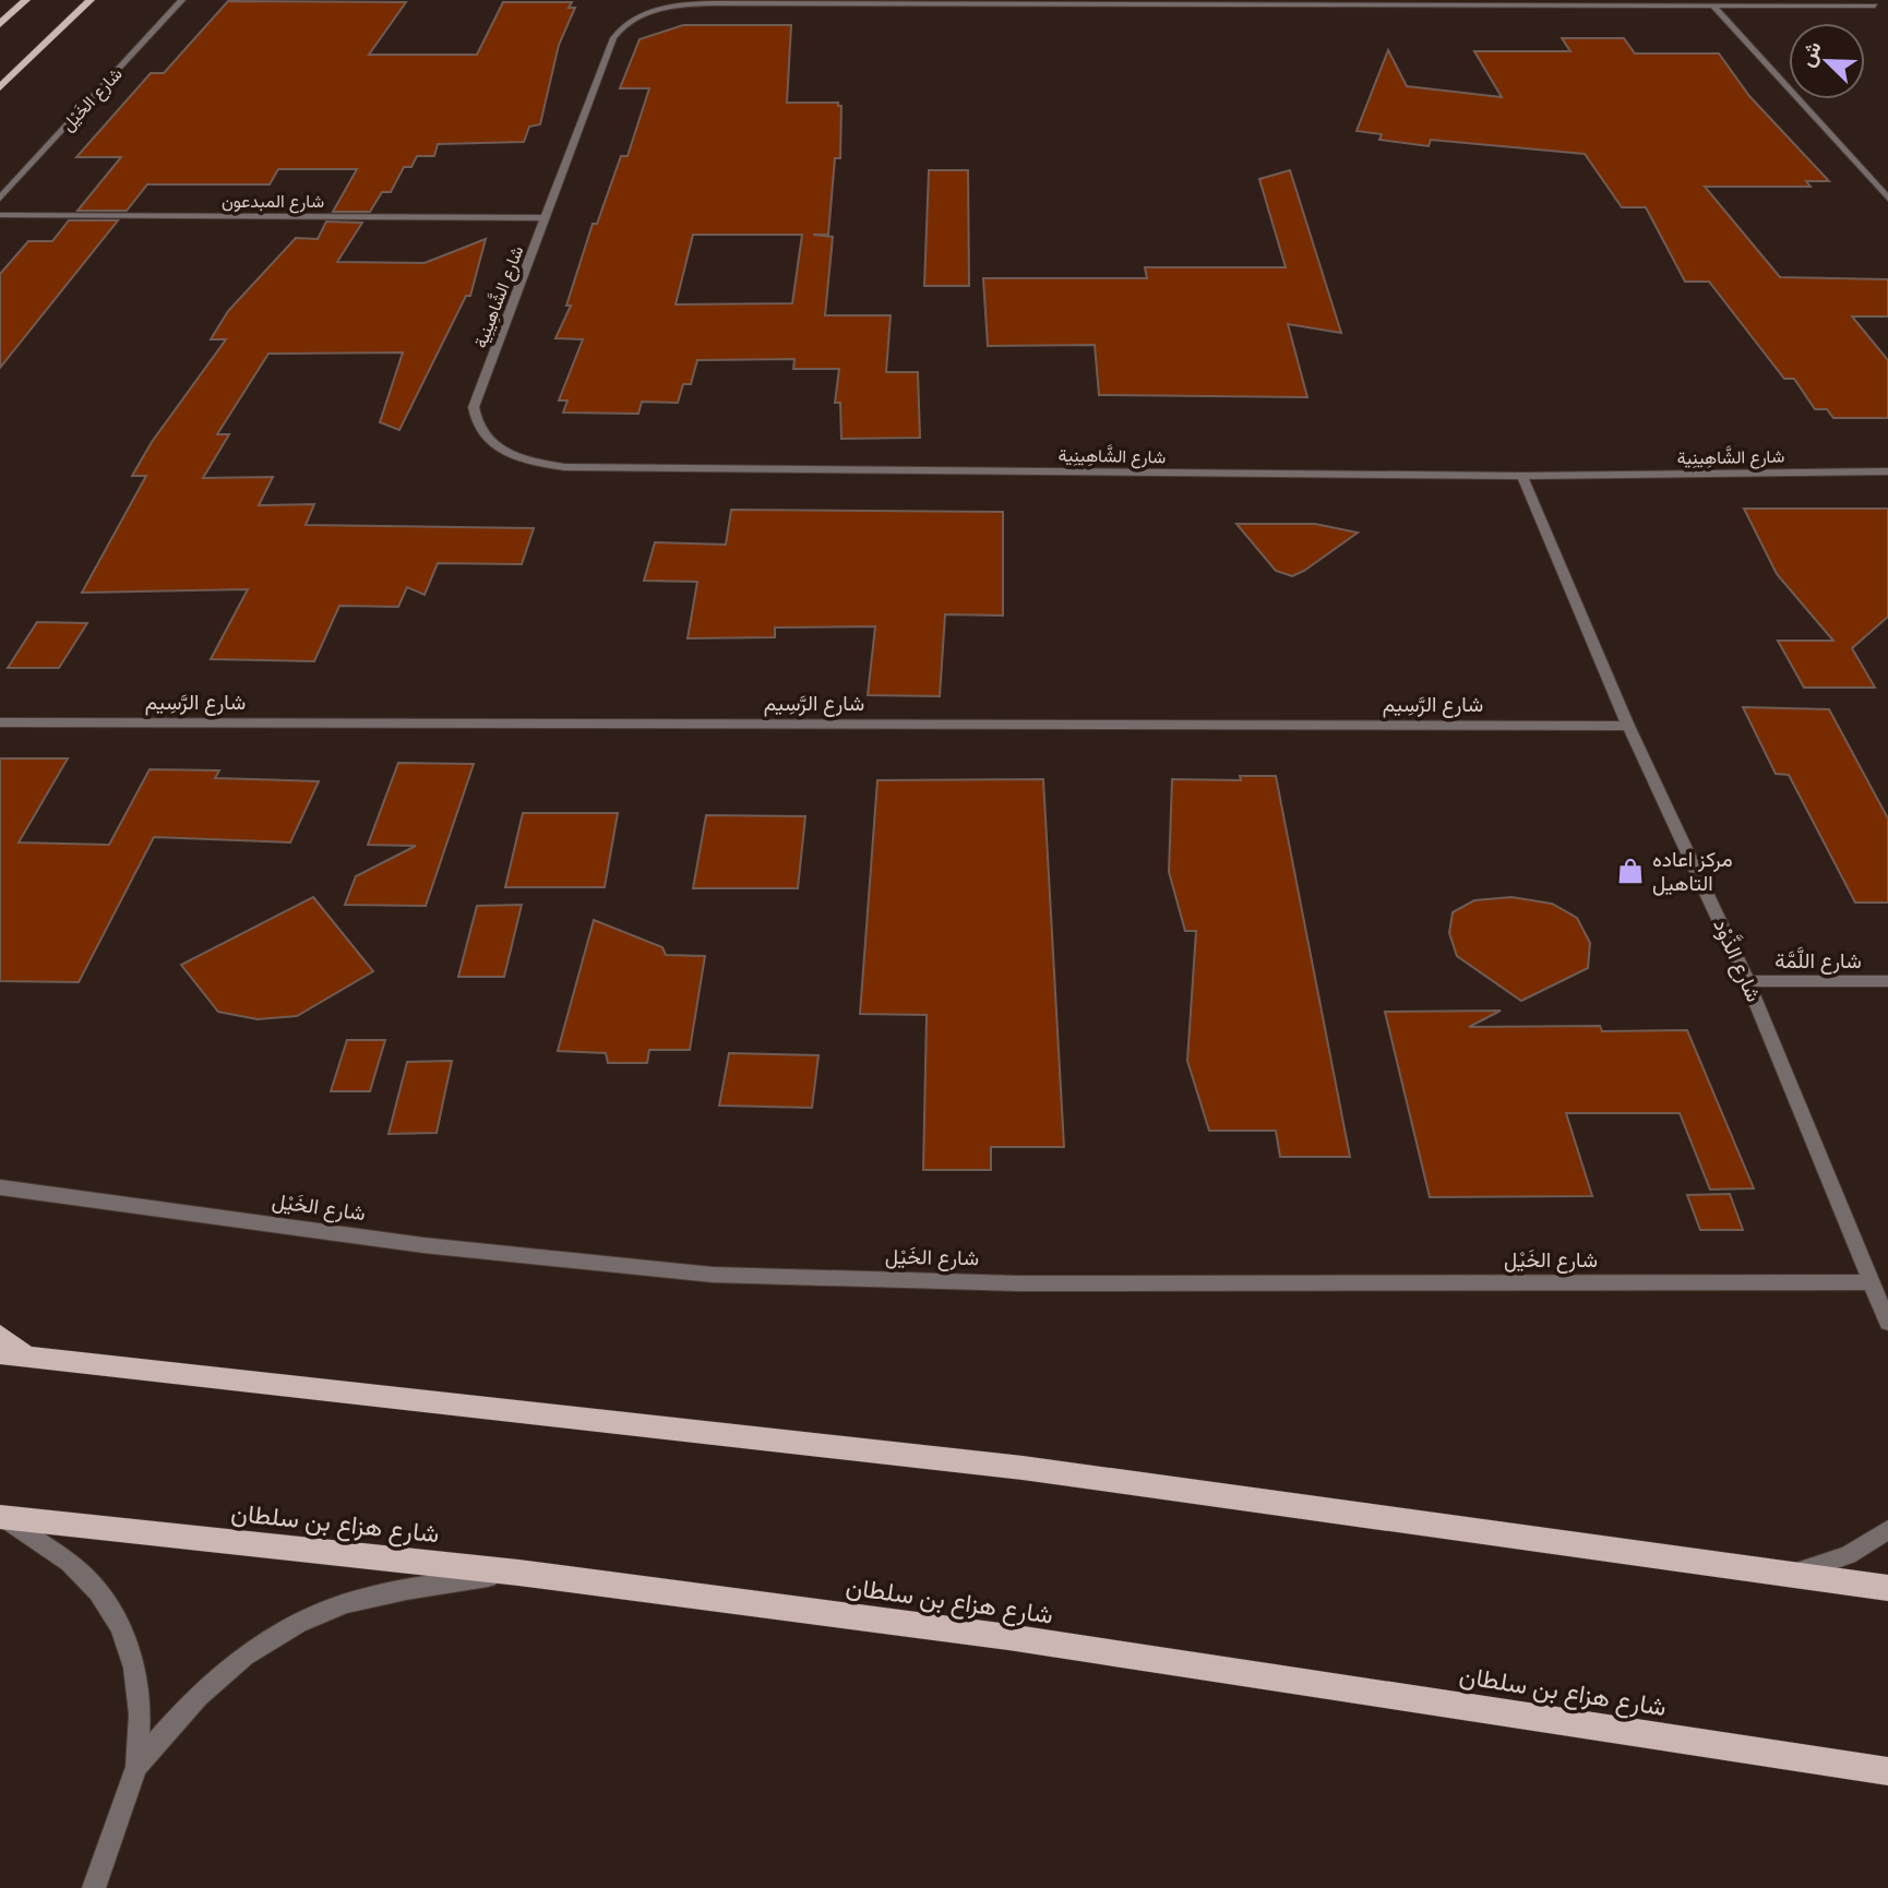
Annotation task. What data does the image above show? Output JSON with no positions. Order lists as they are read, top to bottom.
{
  "streets": {
    "main road": ["شارع هزاع بن سلطان"],
    "street": [
      "شارع الخَيْل",
      "شارع المبدعون",
      "شارع الشَّاهِينِية",
      "شارع الرَّسِيم",
      "شارع الذَّوْد",
      "شارع اللَّمَّة"
    ]
  },
  "crossings": [
    ["شارع الخَيْل", "شارع الذَّوْد"],
    ["شارع المبدعون", "شارع الشَّاهِينِية"],
    ["شارع الشَّاهِينِية", "شارع الذَّوْد"],
    ["شارع الرَّسِيم", "شارع الذَّوْد"],
    ["شارع الذَّوْد", "شارع اللَّمَّة"]
  ],
  "places": {
    "shop": ["مركز اعاده التاهيل"]
  },
  "north": "top left"
}
